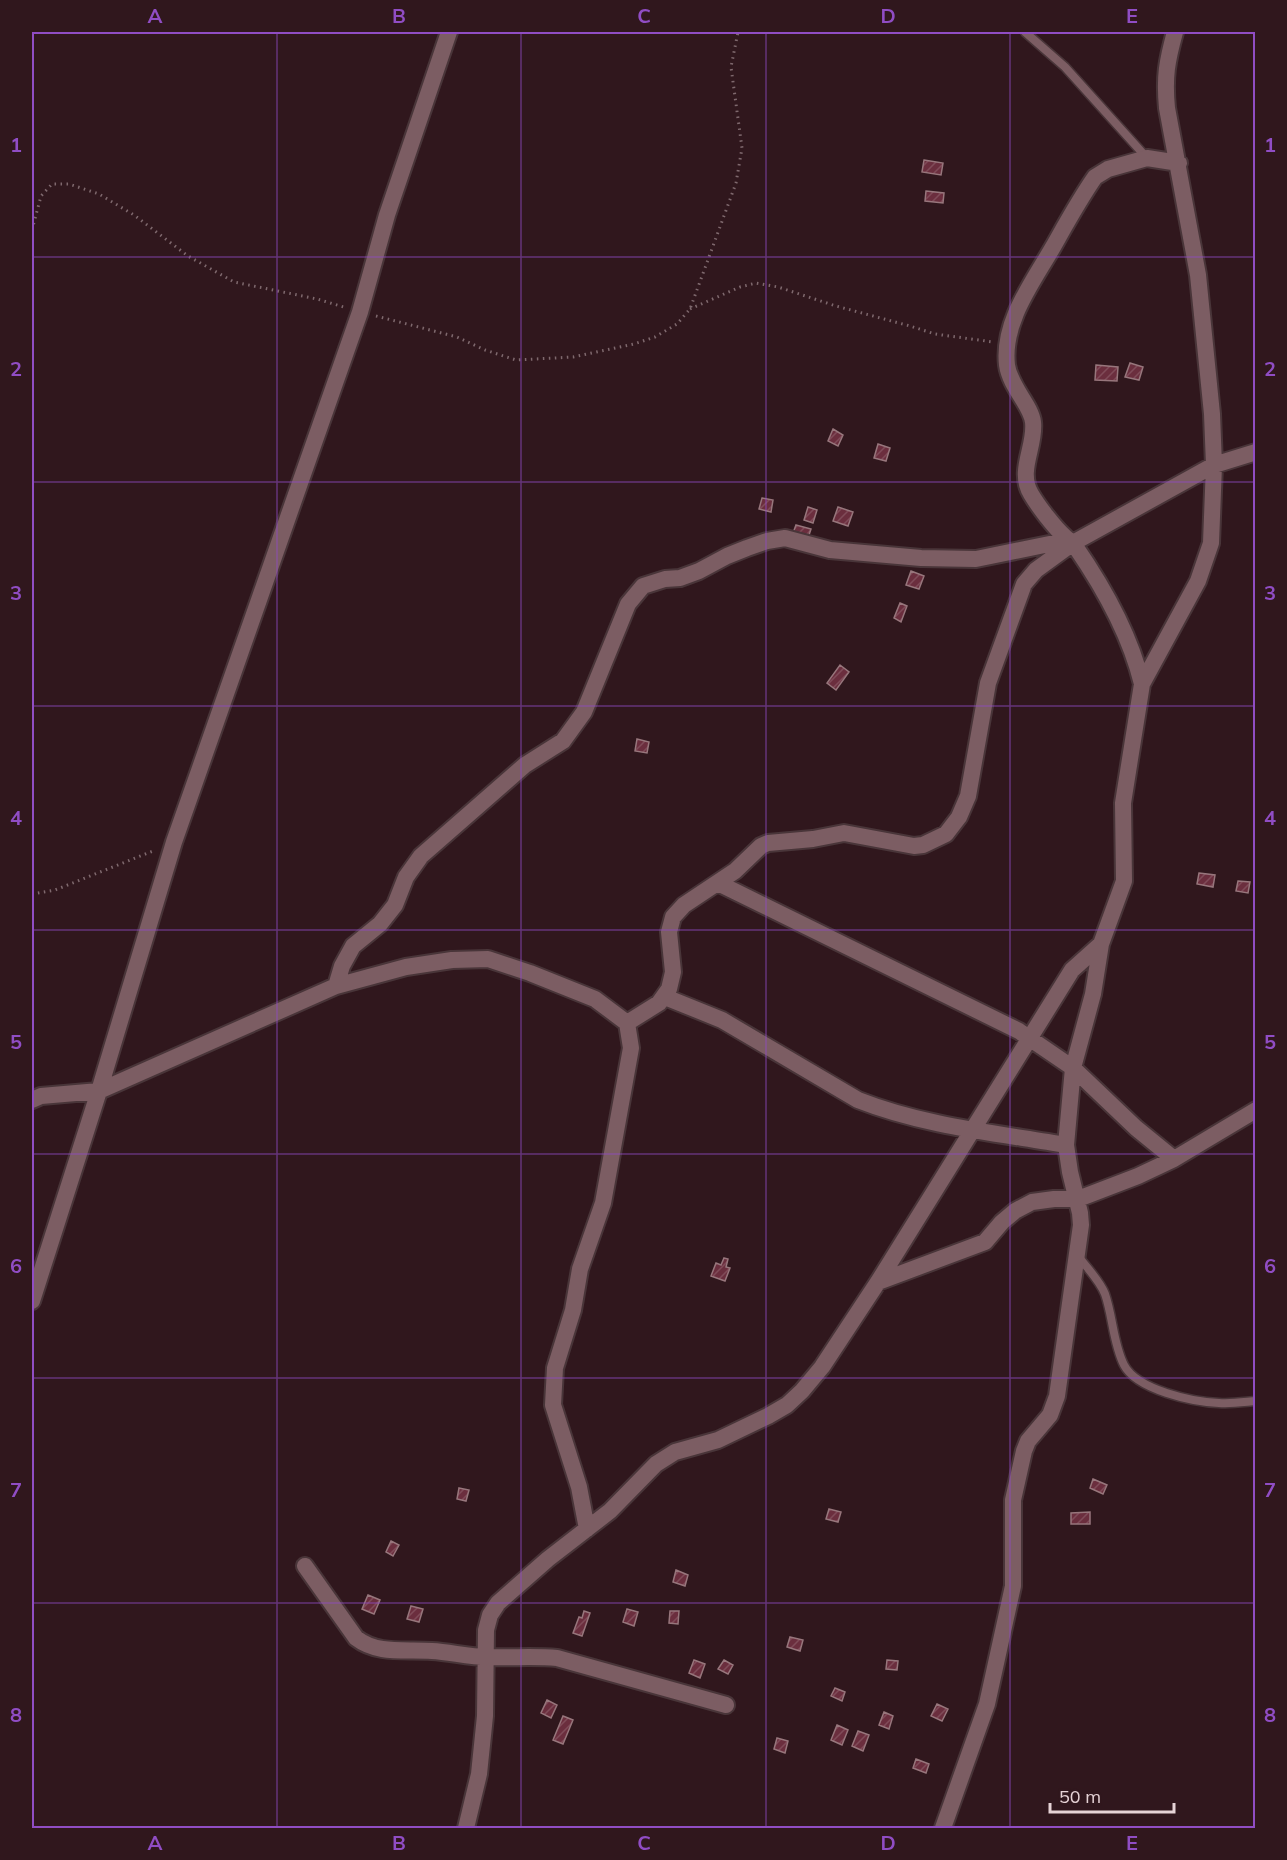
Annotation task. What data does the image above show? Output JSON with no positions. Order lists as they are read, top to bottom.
{
  "scale_bar": "50 m",
  "grid": {
    "columns": [
      "A",
      "B",
      "C",
      "D",
      "E"
    ],
    "rows": [
      "1",
      "2",
      "3",
      "4",
      "5",
      "6",
      "7",
      "8"
    ]
  }
}
